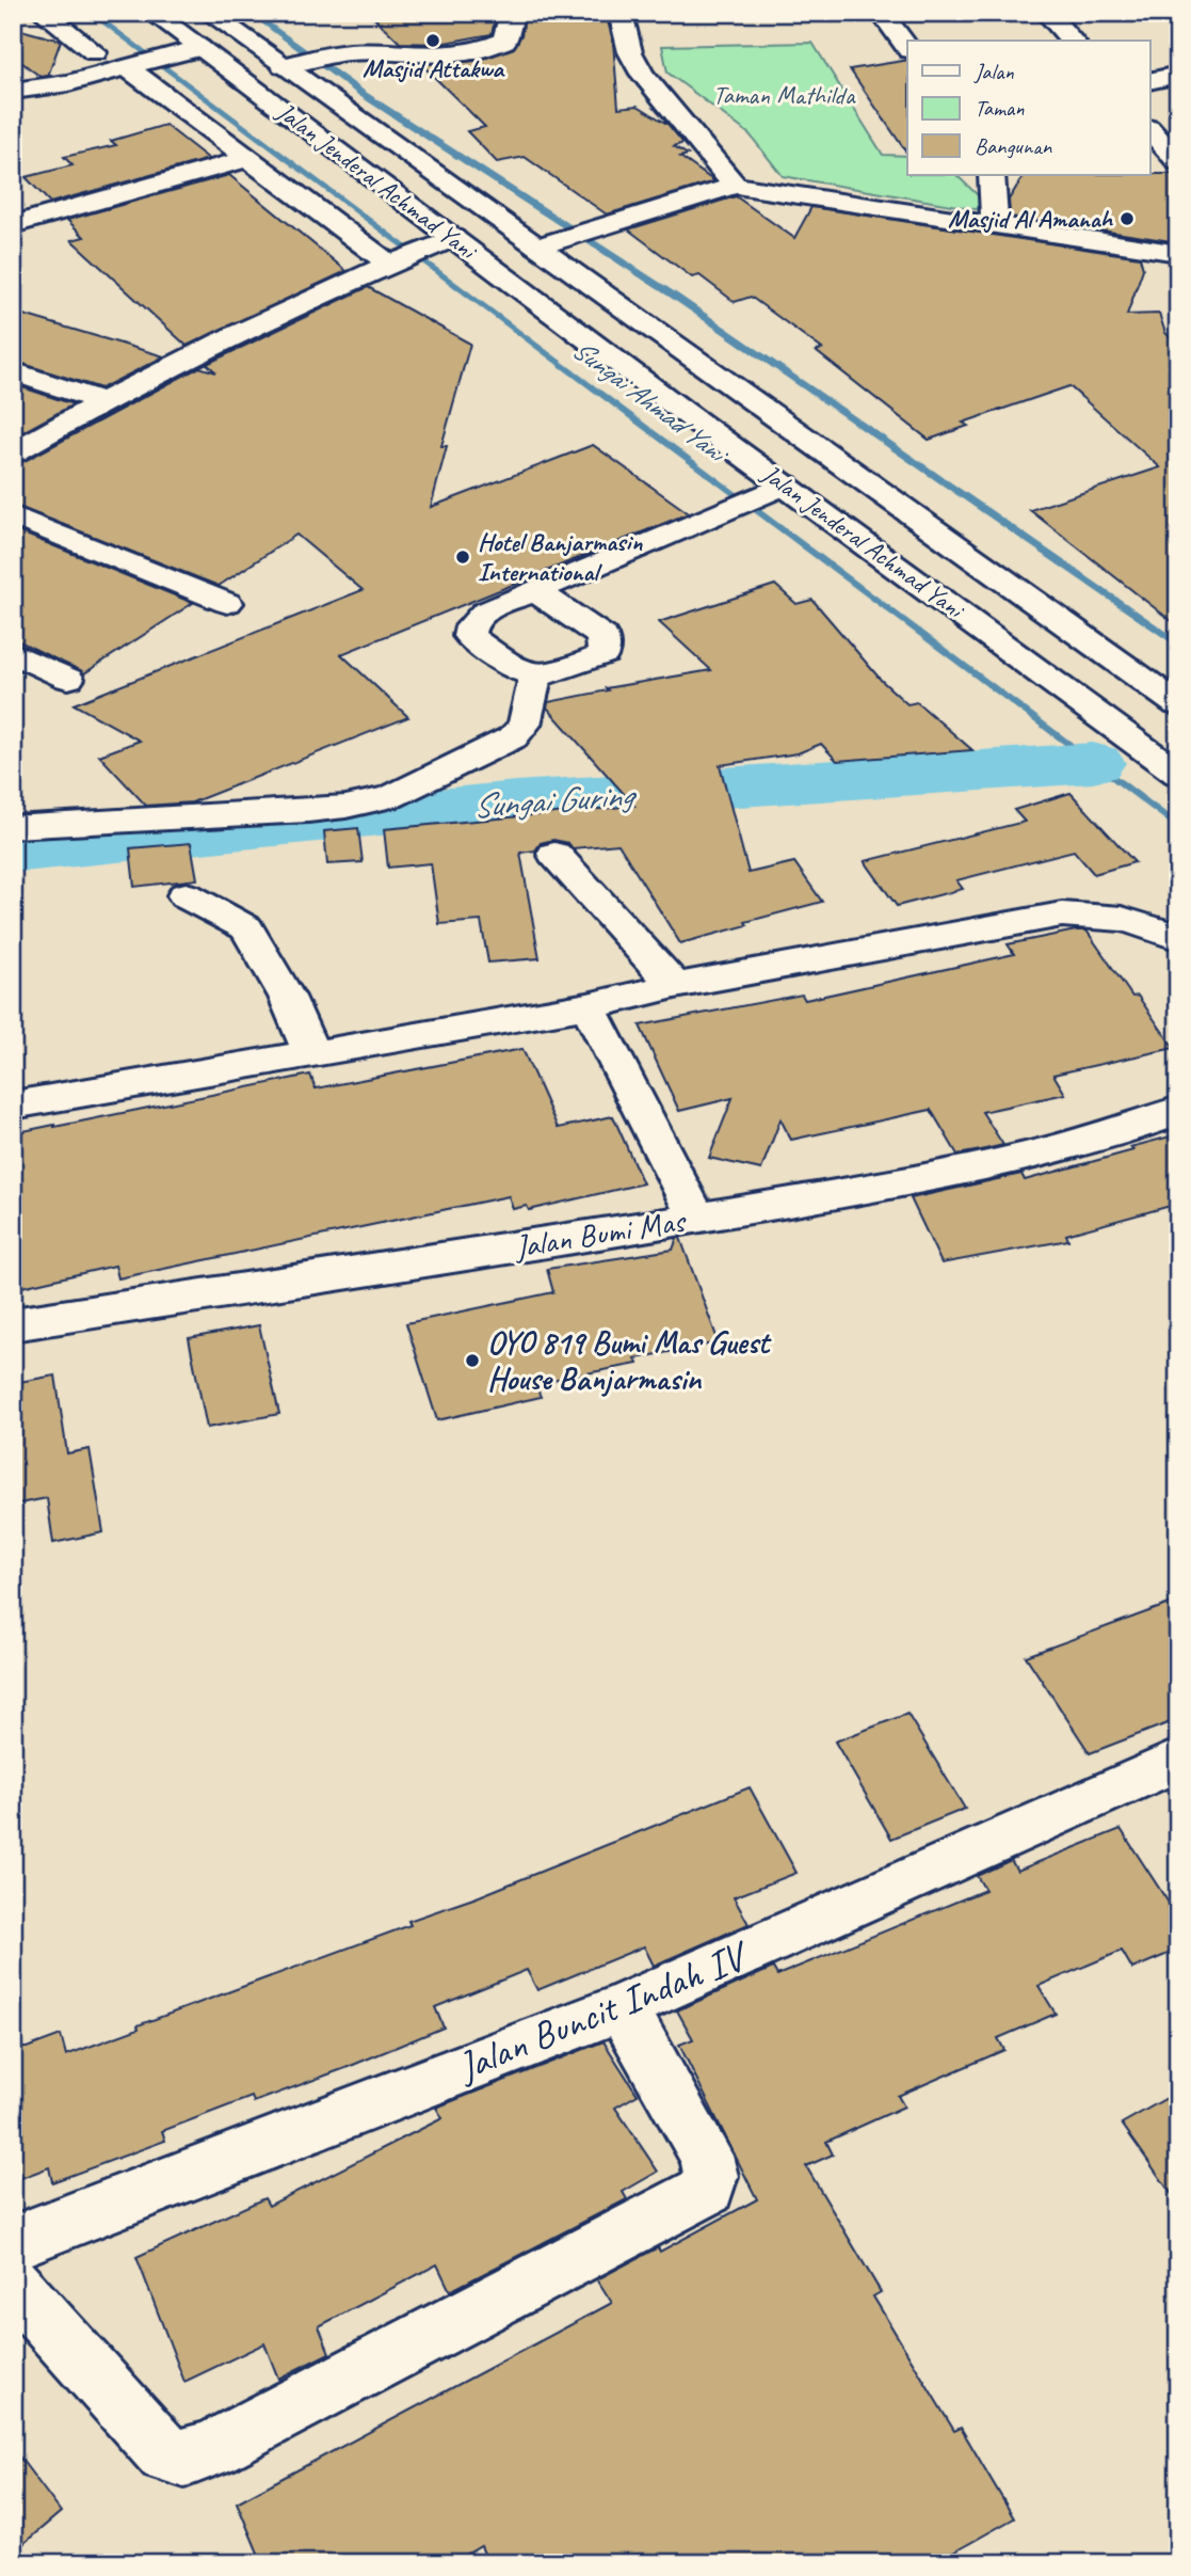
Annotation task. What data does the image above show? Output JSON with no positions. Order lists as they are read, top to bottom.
{
  "streets": {
    "main road": ["Jalan Jenderal Achmad Yani", "Jalan Bumi Mas", "Jalan Buncit Indah IV"]
  },
  "water": ["Sungai Ahmad Yani", "Sungai Guring"],
  "parks": ["Taman Mathilda"],
  "places": [
    "Masjid Attakwa",
    "Masjid Al Amanah",
    "Hotel Banjarmasin International",
    "OYO 819 Bumi Mas Guest House Banjarmasin"
  ],
  "legend": ["Jalan", "Taman", "Bangunan"]
}
